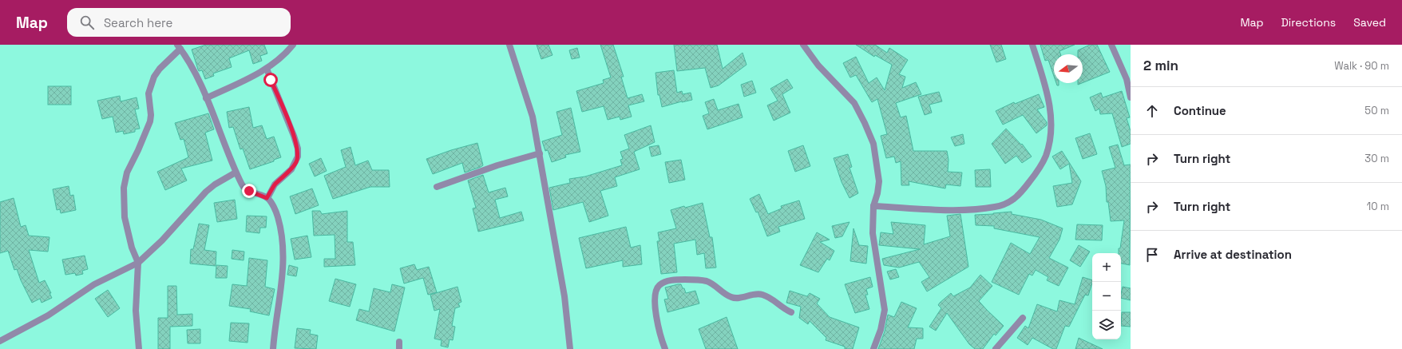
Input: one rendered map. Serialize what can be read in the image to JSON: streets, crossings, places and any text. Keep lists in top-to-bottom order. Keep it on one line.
{"north":"left","page":{"header":"Map","search":"Search here","nav":["Map","Directions","Saved"],"heading":["2 min","Walk · 90 m"],"list":[["Continue","50 m"],["Turn right","30 m"],["Turn right","10 m"],"Arrive at destination"],"map_buttons":["+","−"]}}
